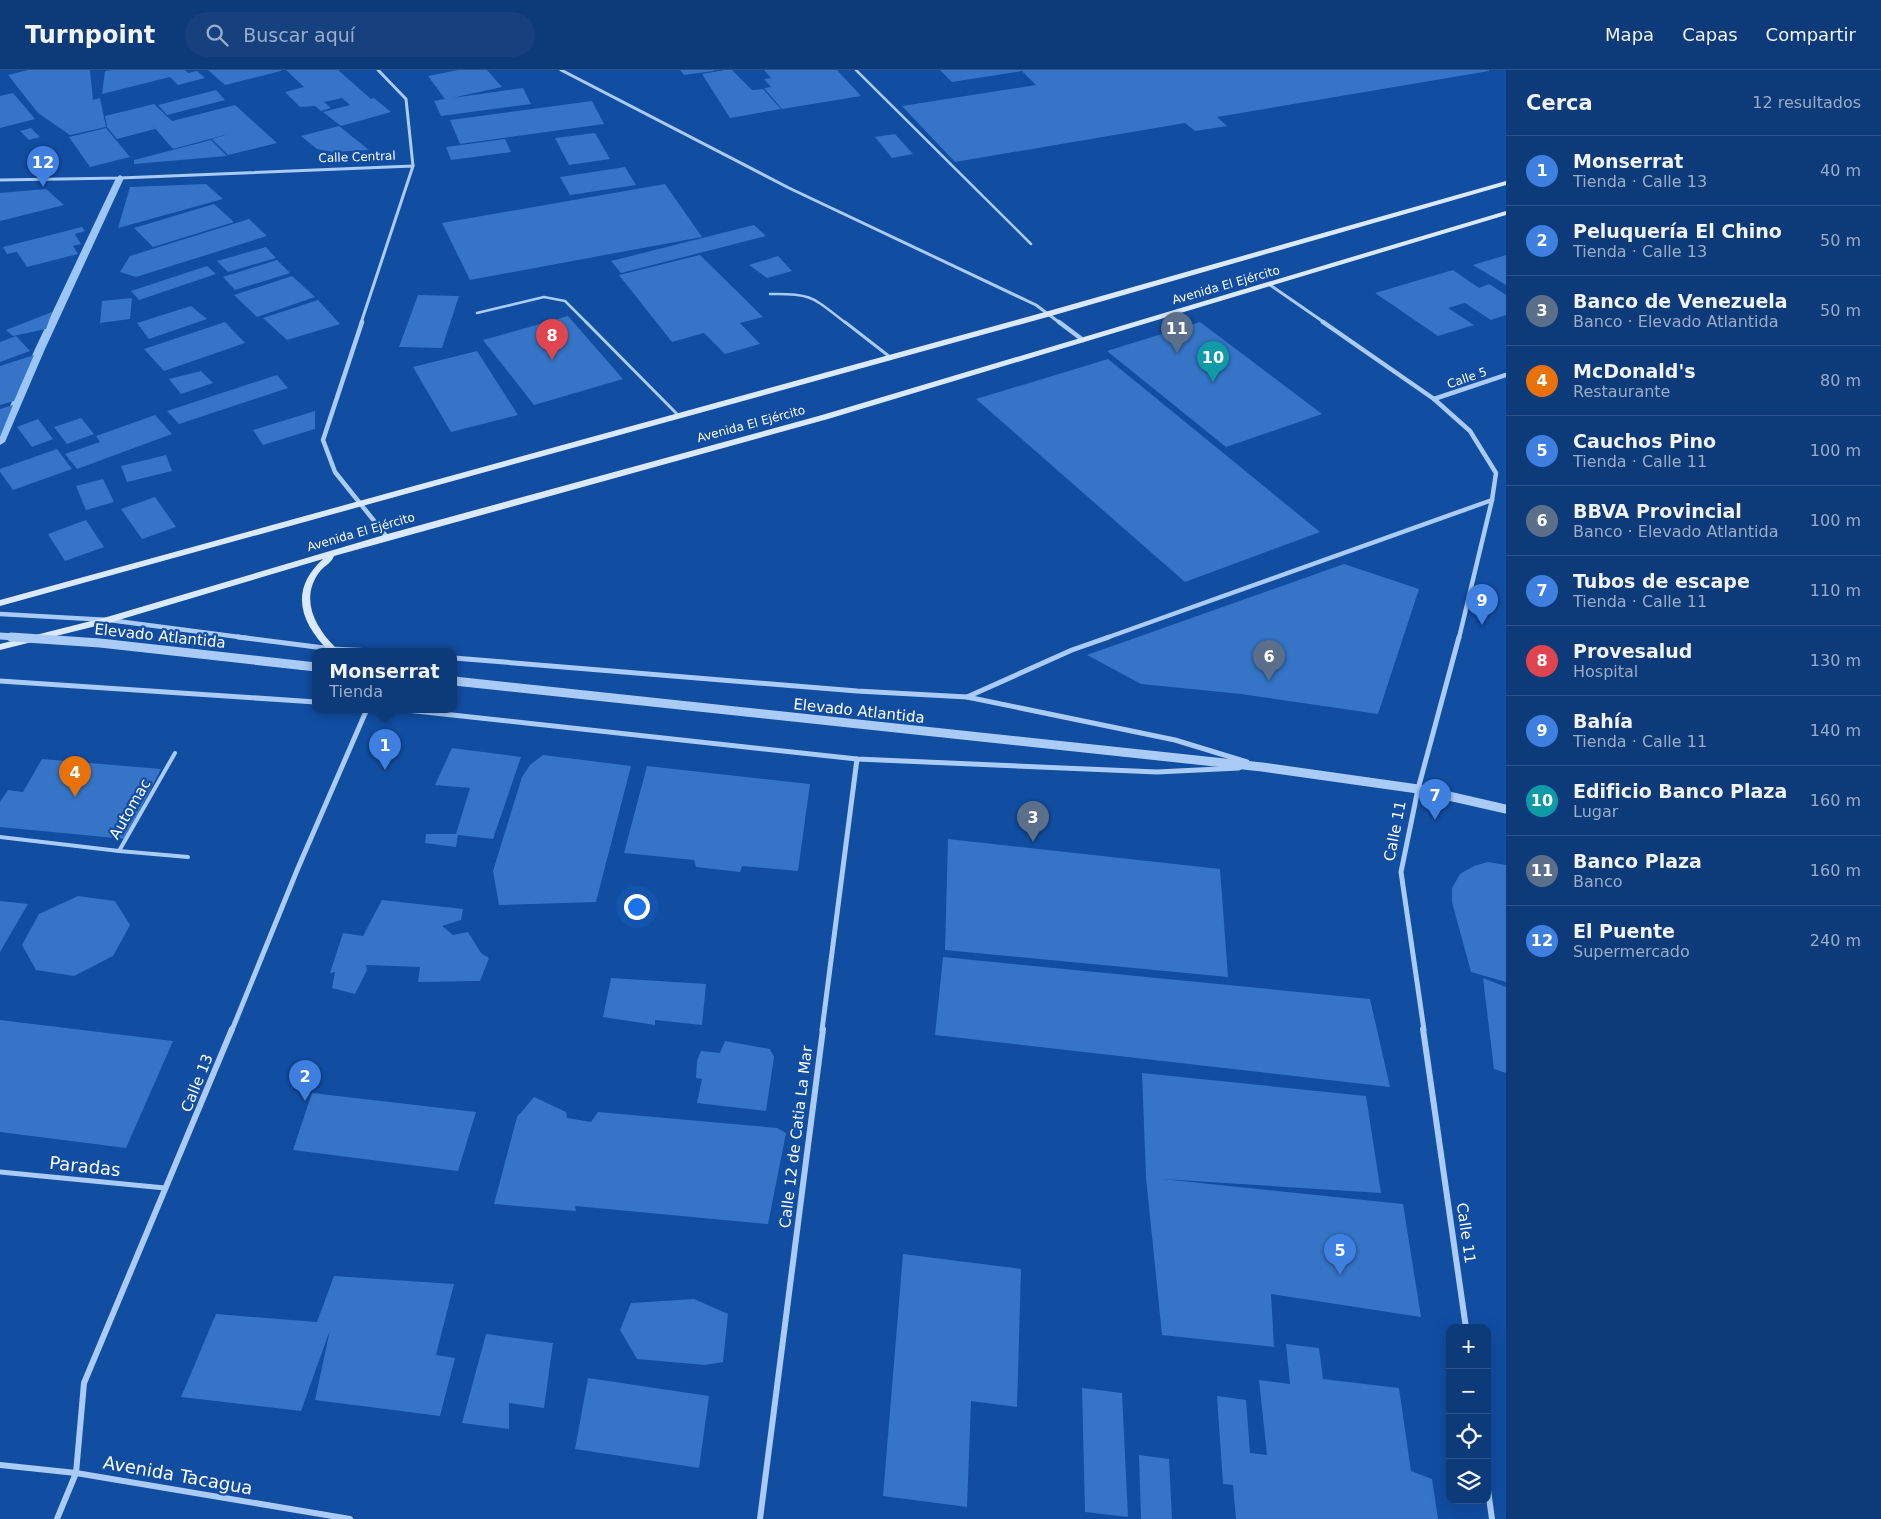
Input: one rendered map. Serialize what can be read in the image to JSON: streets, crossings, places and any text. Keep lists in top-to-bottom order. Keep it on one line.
{"streets":{"main road":["Avenida El Ejército"],"street":["Calle Central","Calle 5","Elevado Atlantida","Calle 11","Calle 13","Calle 12 de Catia La Mar","Avenida Tacagua"],"lane":["Automac","Paradas"]},"crossings":[["Calle Central","Avenida El Ejército"],["Avenida El Ejército","Calle 11"],["Calle 5","Calle 11"],["Elevado Atlantida","Calle 11"],["Calle 13","Paradas"],["Calle 13","Avenida Tacagua"]],"page":{"header":"Turnpoint","search":"Buscar aquí","nav":["Mapa","Capas","Compartir"],"heading":["Cerca","12 resultados"],"list":[{"mark":"1","name":"Monserrat","note":"Tienda · Calle 13","value":"40 m"},{"mark":"2","name":"Peluquería El Chino","note":"Tienda · Calle 13","value":"50 m"},{"mark":"3","name":"Banco de Venezuela","note":"Banco · Elevado Atlantida","value":"50 m"},{"mark":"4","name":"McDonald's","note":"Restaurante","value":"80 m"},{"mark":"5","name":"Cauchos Pino","note":"Tienda · Calle 11","value":"100 m"},{"mark":"6","name":"BBVA Provincial","note":"Banco · Elevado Atlantida","value":"100 m"},{"mark":"7","name":"Tubos de escape","note":"Tienda · Calle 11","value":"110 m"},{"mark":"8","name":"Provesalud","note":"Hospital","value":"130 m"},{"mark":"9","name":"Bahía","note":"Tienda · Calle 11","value":"140 m"},{"mark":"10","name":"Edificio Banco Plaza","note":"Lugar","value":"160 m"},{"mark":"11","name":"Banco Plaza","note":"Banco","value":"160 m"},{"mark":"12","name":"El Puente","note":"Supermercado","value":"240 m"}],"pins":["12","11","8","10","9","6","1","4","7","3","2","5"],"popup":["Monserrat","Tienda"],"map_buttons":["+","−"]}}
